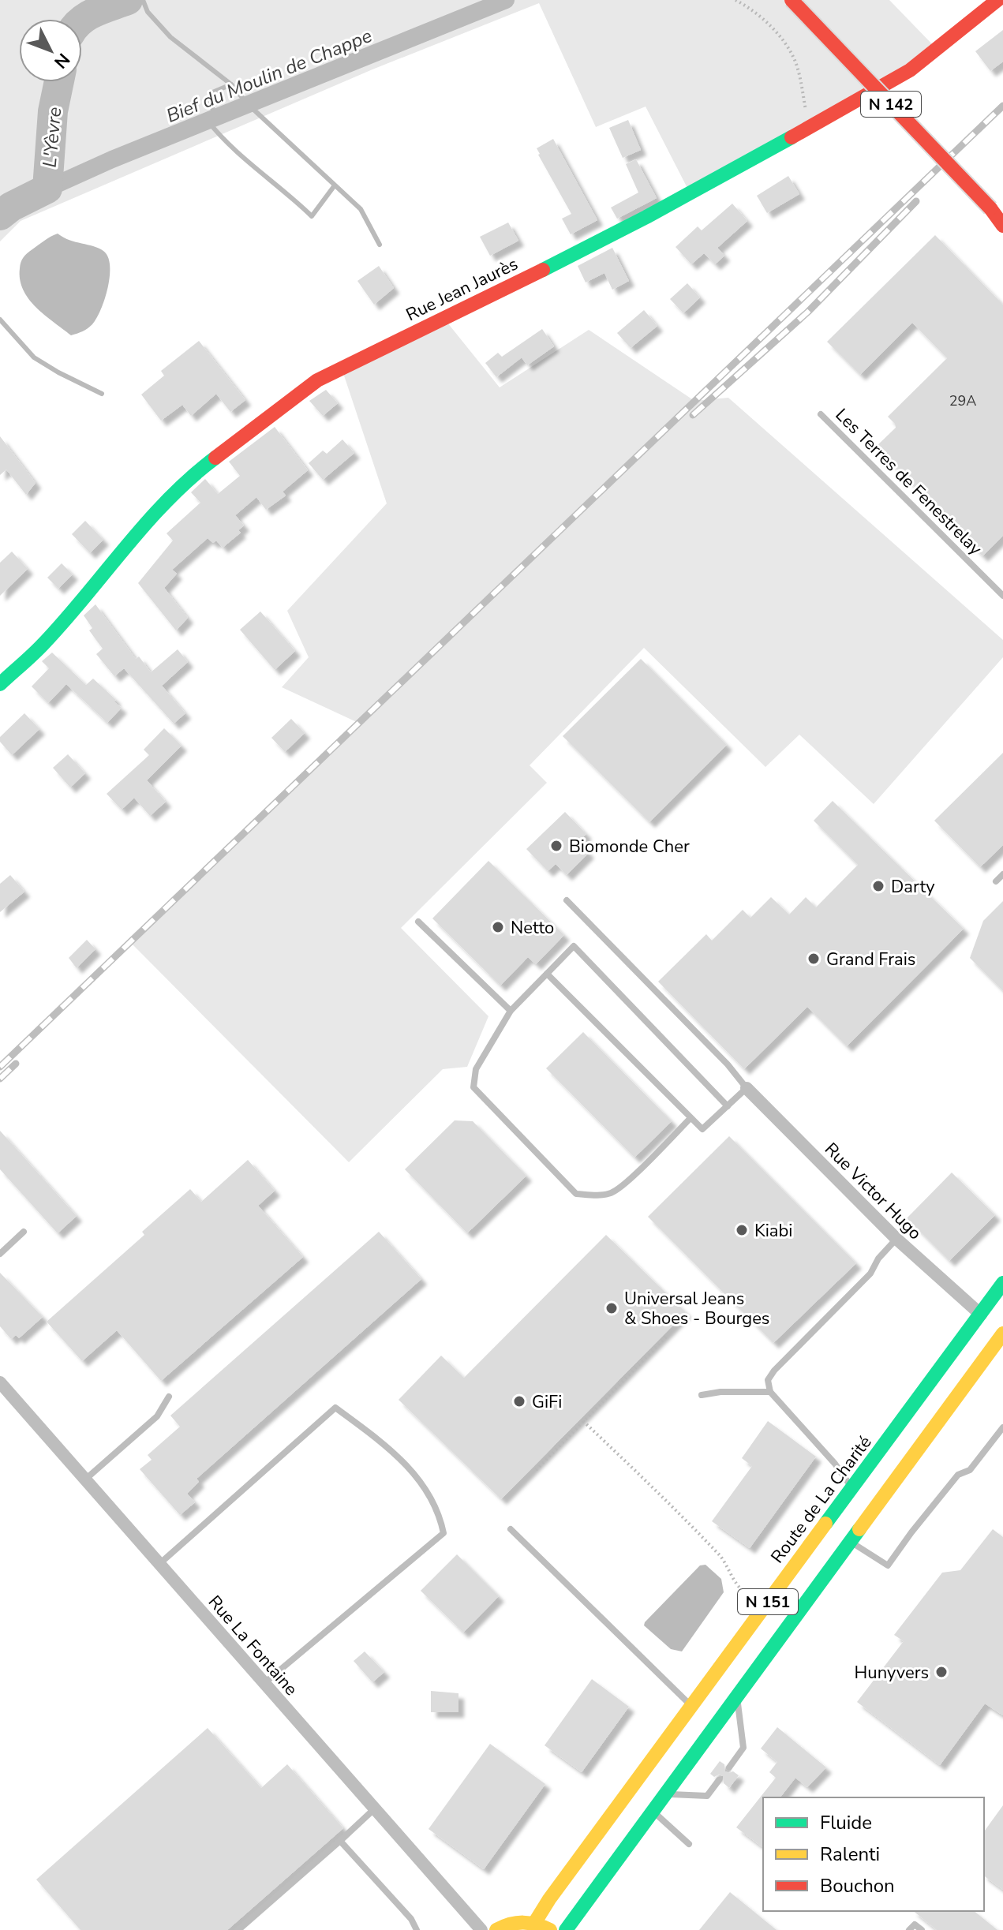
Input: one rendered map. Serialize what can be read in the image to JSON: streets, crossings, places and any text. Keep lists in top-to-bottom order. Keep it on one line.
{"streets":{"main road":["N 142","Rue Jean Jaurès","Route de La Charité","N 151"],"street":["Rue Victor Hugo","Rue La Fontaine"],"lane":["Les Terres de Fenestrelay"]},"crossings":[["Rue Victor Hugo","Route de La Charité"]],"water":["Bief du Moulin de Chappe","L'Yèvre"],"places":["Biomonde Cher","Darty","Netto","Grand Frais","Kiabi","Universal Jeans & Shoes - Bourges","GiFi","Hunyvers"],"house_numbers":["29A"],"legend":["Fluide","Ralenti","Bouchon"],"north":"bottom right"}
